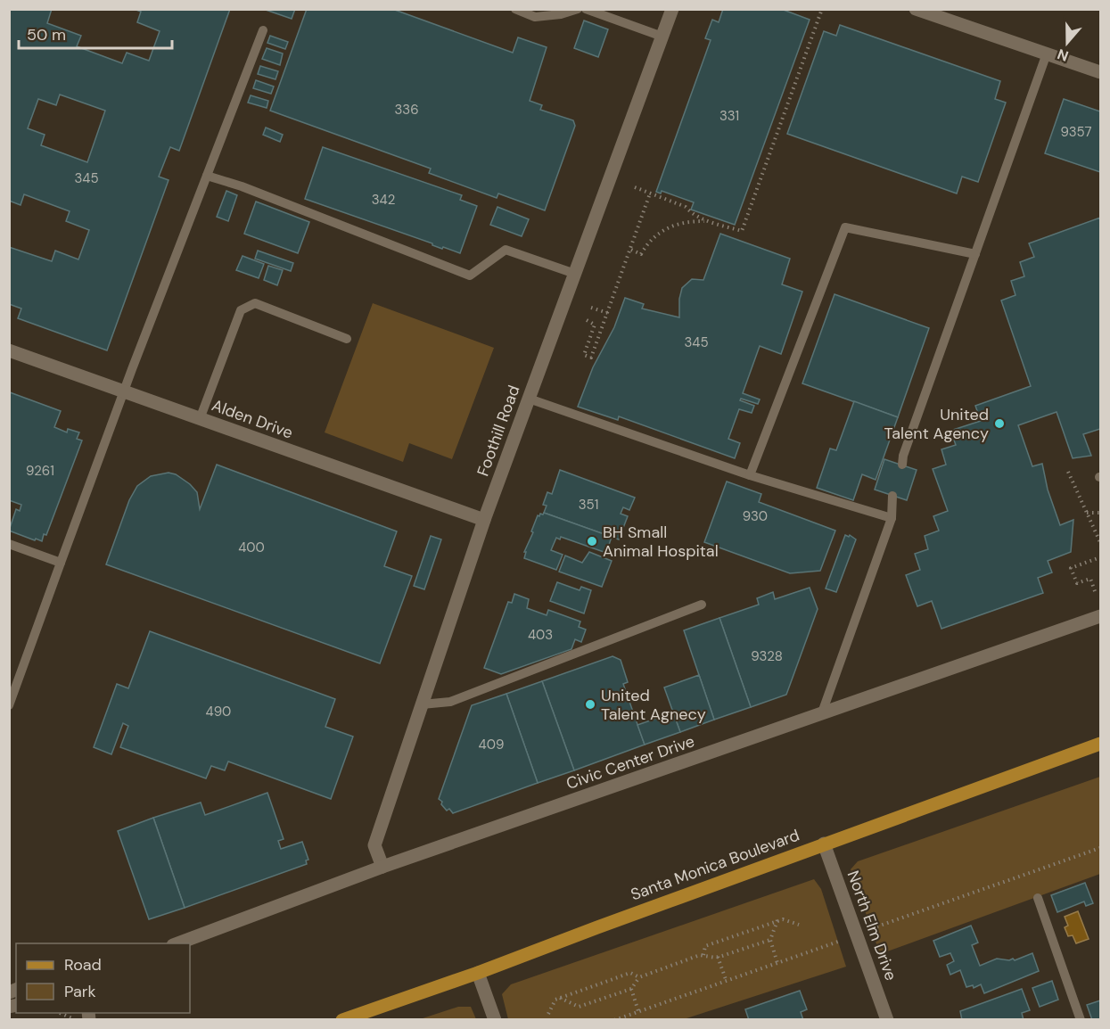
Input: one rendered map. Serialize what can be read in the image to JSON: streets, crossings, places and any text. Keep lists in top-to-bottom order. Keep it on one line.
{"streets":{"main road":["Santa Monica Boulevard"],"street":["Alden Drive","Foothill Road","Civic Center Drive","North Elm Drive"]},"crossings":[["Alden Drive","Foothill Road"],["Foothill Road","Civic Center Drive"],["Santa Monica Boulevard","North Elm Drive"]],"places":["United Talent Agency","BH Small Animal Hospital","United Talent Agnecy"],"house_numbers":["336","331","9357","345","342","345","9261","351","930","400","403","9328","490","409"],"legend":["Road","Park"],"scale_bar":"50 m","north":"bottom"}
